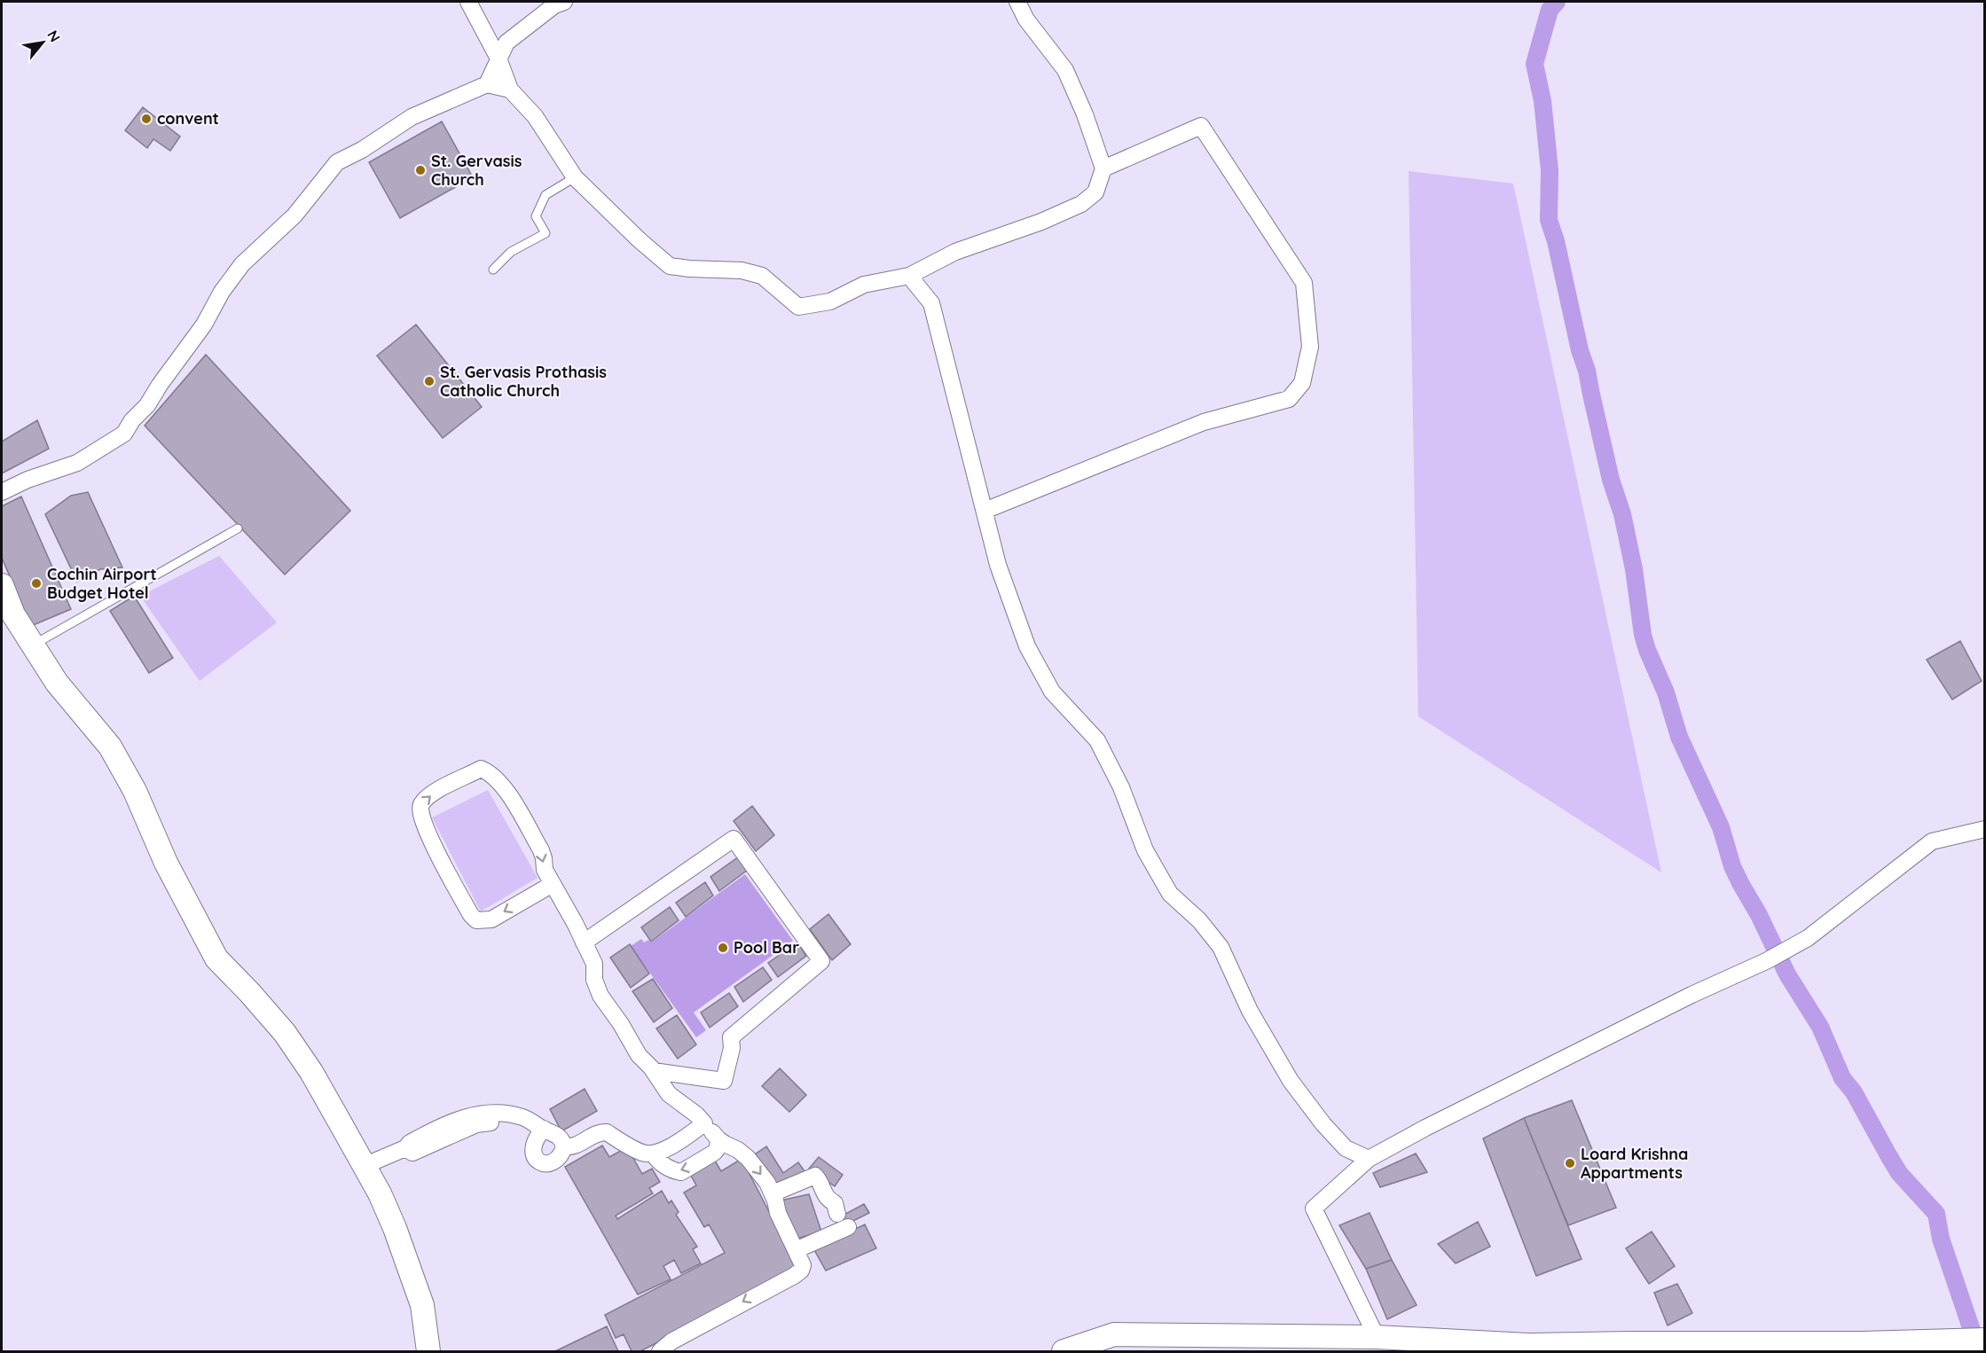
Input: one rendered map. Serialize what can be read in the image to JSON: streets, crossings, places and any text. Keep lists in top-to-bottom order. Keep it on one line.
{"places":["convent","St. Gervasis Church","St. Gervasis Prothasis Catholic Church","Cochin Airport Budget Hotel","Pool Bar","Loard Krishna Appartments"],"north":"top right"}
